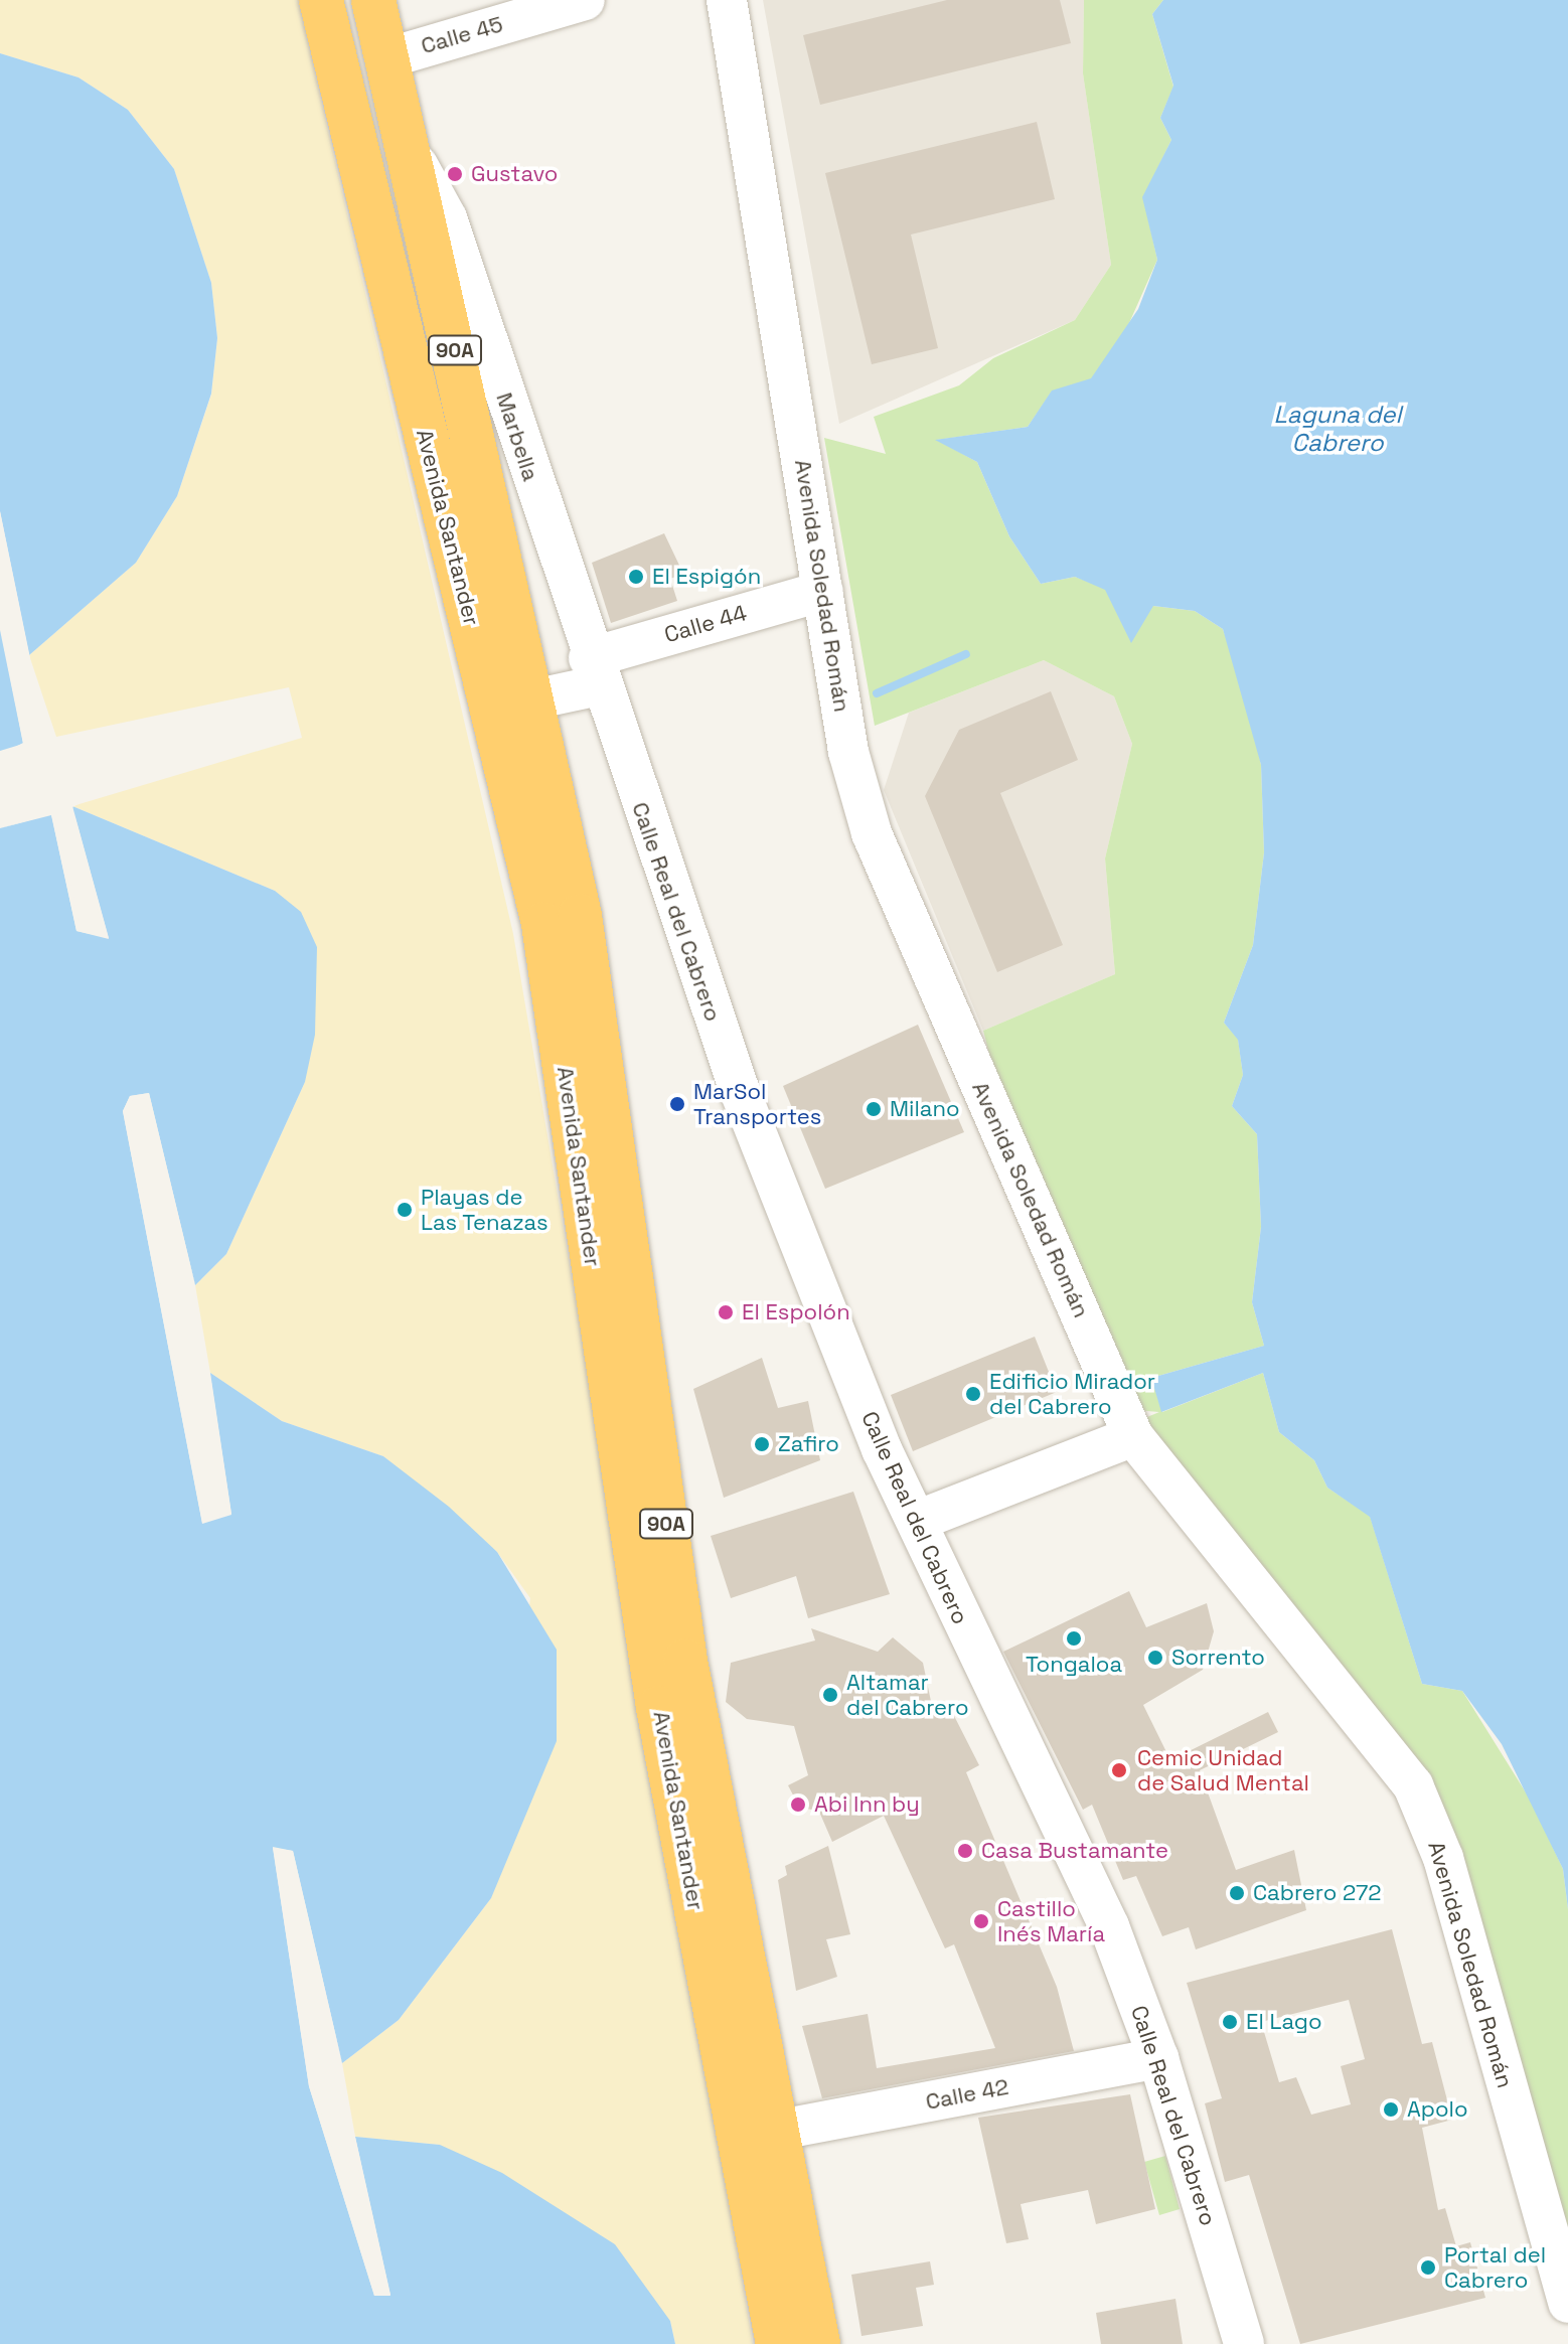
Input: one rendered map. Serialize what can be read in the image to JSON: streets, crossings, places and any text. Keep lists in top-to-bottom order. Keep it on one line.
{"streets":{"highway":["90A","Avenida Santander"],"street":["Calle 45","Marbella","Avenida Soledad Román","Calle 44","Calle Real del Cabrero","Calle 42"]},"crossings":[["Calle 45","Avenida Santander"],["Marbella","Avenida Santander"],["Marbella","Calle 44"],["Marbella","Calle Real del Cabrero"],["Avenida Santander","Calle 44"],["Avenida Santander","Calle 42"],["Avenida Soledad Román","Calle 44"],["Calle 44","Calle Real del Cabrero"],["Calle Real del Cabrero","Calle 42"]],"water":["Laguna del Cabrero"],"places":["Gustavo","El Espigón","MarSol Transportes","Milano","Playas de Las Tenazas","El Espolón","Edificio Mirador del Cabrero","Zafiro","Tongaloa","Sorrento","Altamar del Cabrero","Cemic Unidad de Salud Mental","Abi Inn by","Casa Bustamante","Cabrero 272","Castillo Inés María","El Lago","Apolo","Portal del Cabrero"]}
